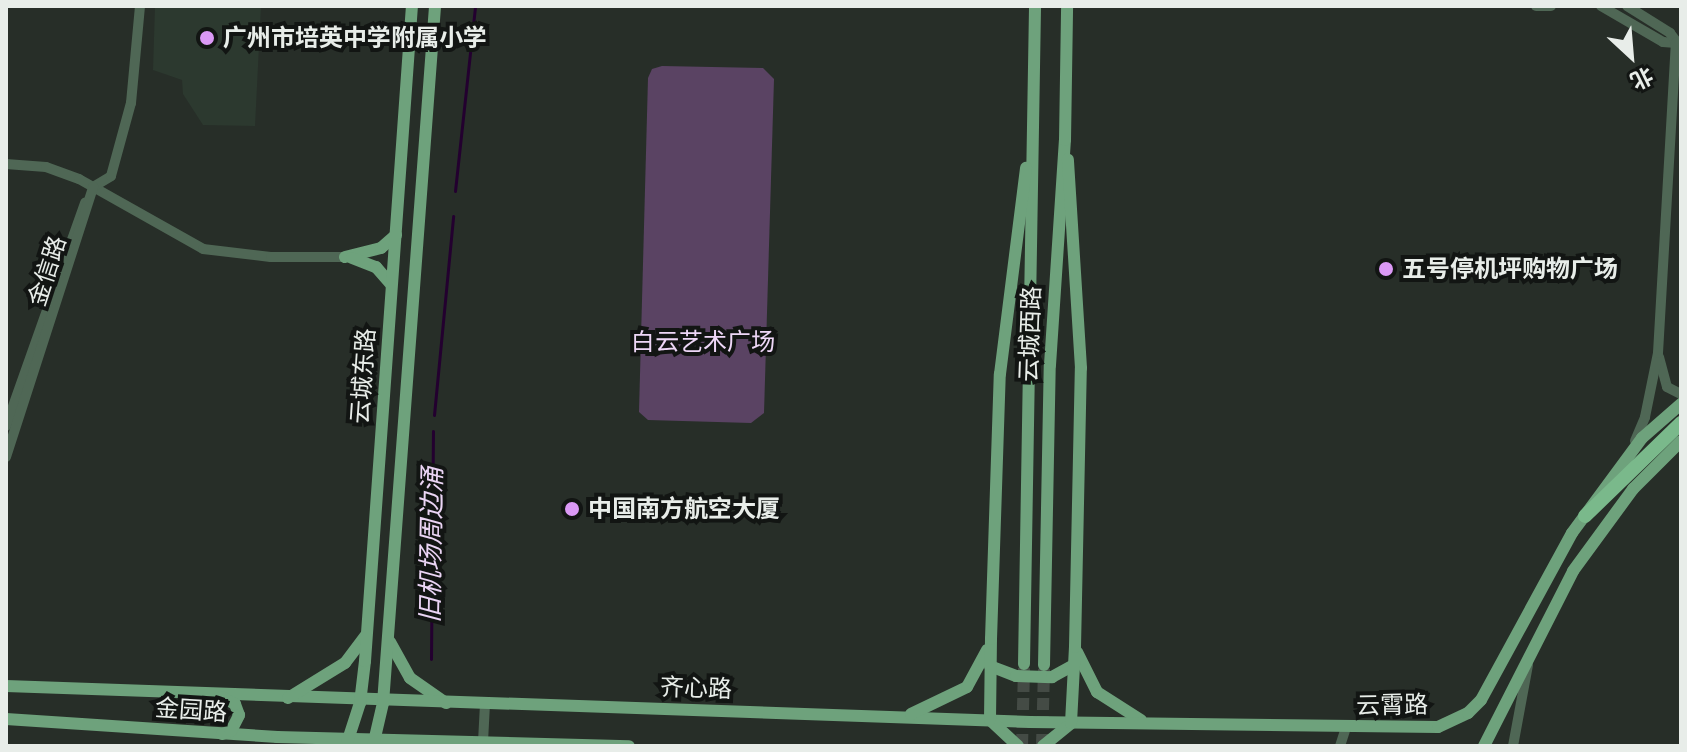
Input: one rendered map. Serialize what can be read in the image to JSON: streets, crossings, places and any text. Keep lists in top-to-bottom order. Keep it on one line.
{"streets":{"main road":["云城西路","云城东路","齐心路","云霄路","金园路"],"street":["金信路"]},"crossings":[["云城东路","齐心路"],["云城东路","金园路"],["齐心路","云霄路"],["齐心路","金园路"]],"water":["旧机场周边涌"],"parks":["白云艺术广场"],"places":["广州市培英中学附属小学","五号停机坪购物广场","中国南方航空大厦"],"north":"bottom right"}
